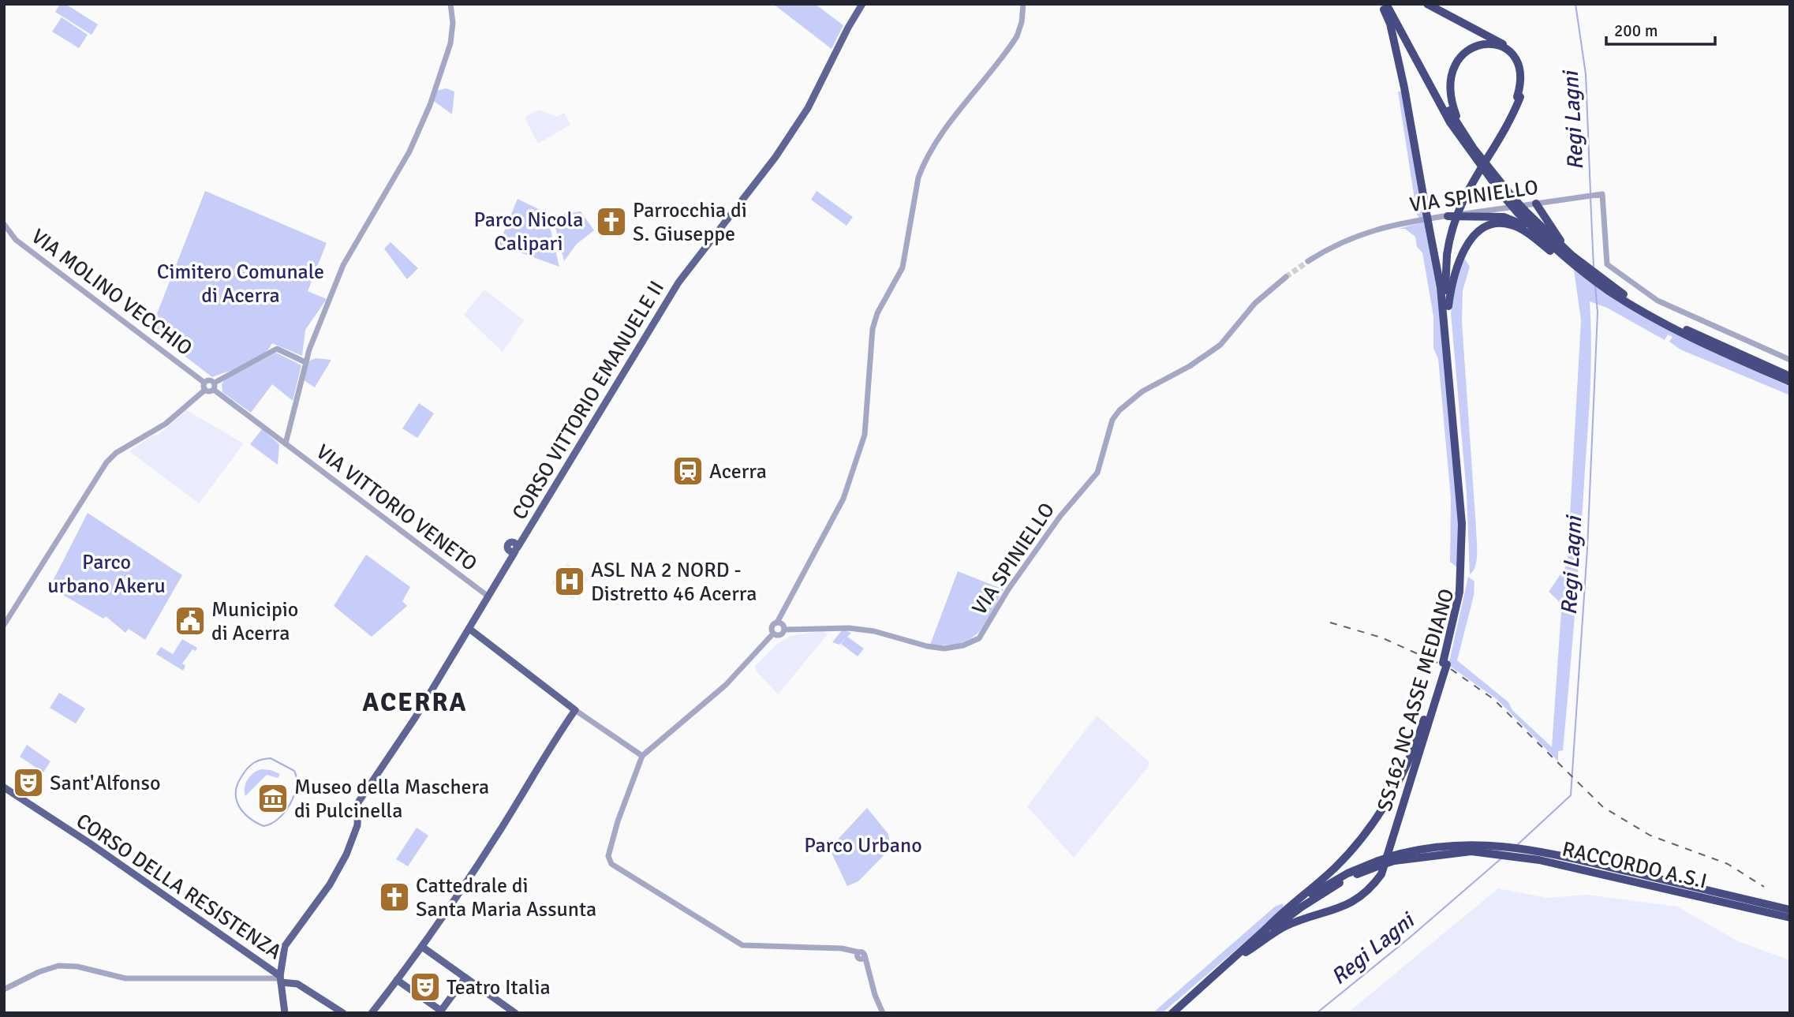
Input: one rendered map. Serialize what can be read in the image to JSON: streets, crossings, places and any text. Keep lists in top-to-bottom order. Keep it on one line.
{"streets":{"highway":["SS162 NC ASSE MEDIANO","RACCORDO A.S.I"],"main road":["CORSO VITTORIO EMANUELE II","CORSO DELLA RESISTENZA"],"street":["VIA SPINIELLO","VIA MOLINO VECCHIO","VIA VITTORIO VENETO"]},"crossings":[["CORSO VITTORIO EMANUELE II","VIA VITTORIO VENETO"],["SS162 NC ASSE MEDIANO","RACCORDO A.S.I"]],"districts":["ACERRA"],"water":["Regi Lagni"],"parks":["Parco Nicola Calipari","Cimitero Comunale di Acerra","Parco urbano Akeru","Parco Urbano"],"places":{"church":["Parrocchia di S. Giuseppe","Cattedrale di Santa Maria Assunta"],"station":["Acerra"],"hospital":["ASL NA 2 NORD - Distretto 46 Acerra"],"public building":["Municipio di Acerra"],"theatre":["Sant'Alfonso","Teatro Italia"],"museum":["Museo della Maschera di Pulcinella"]},"scale_bar":"200 m"}
